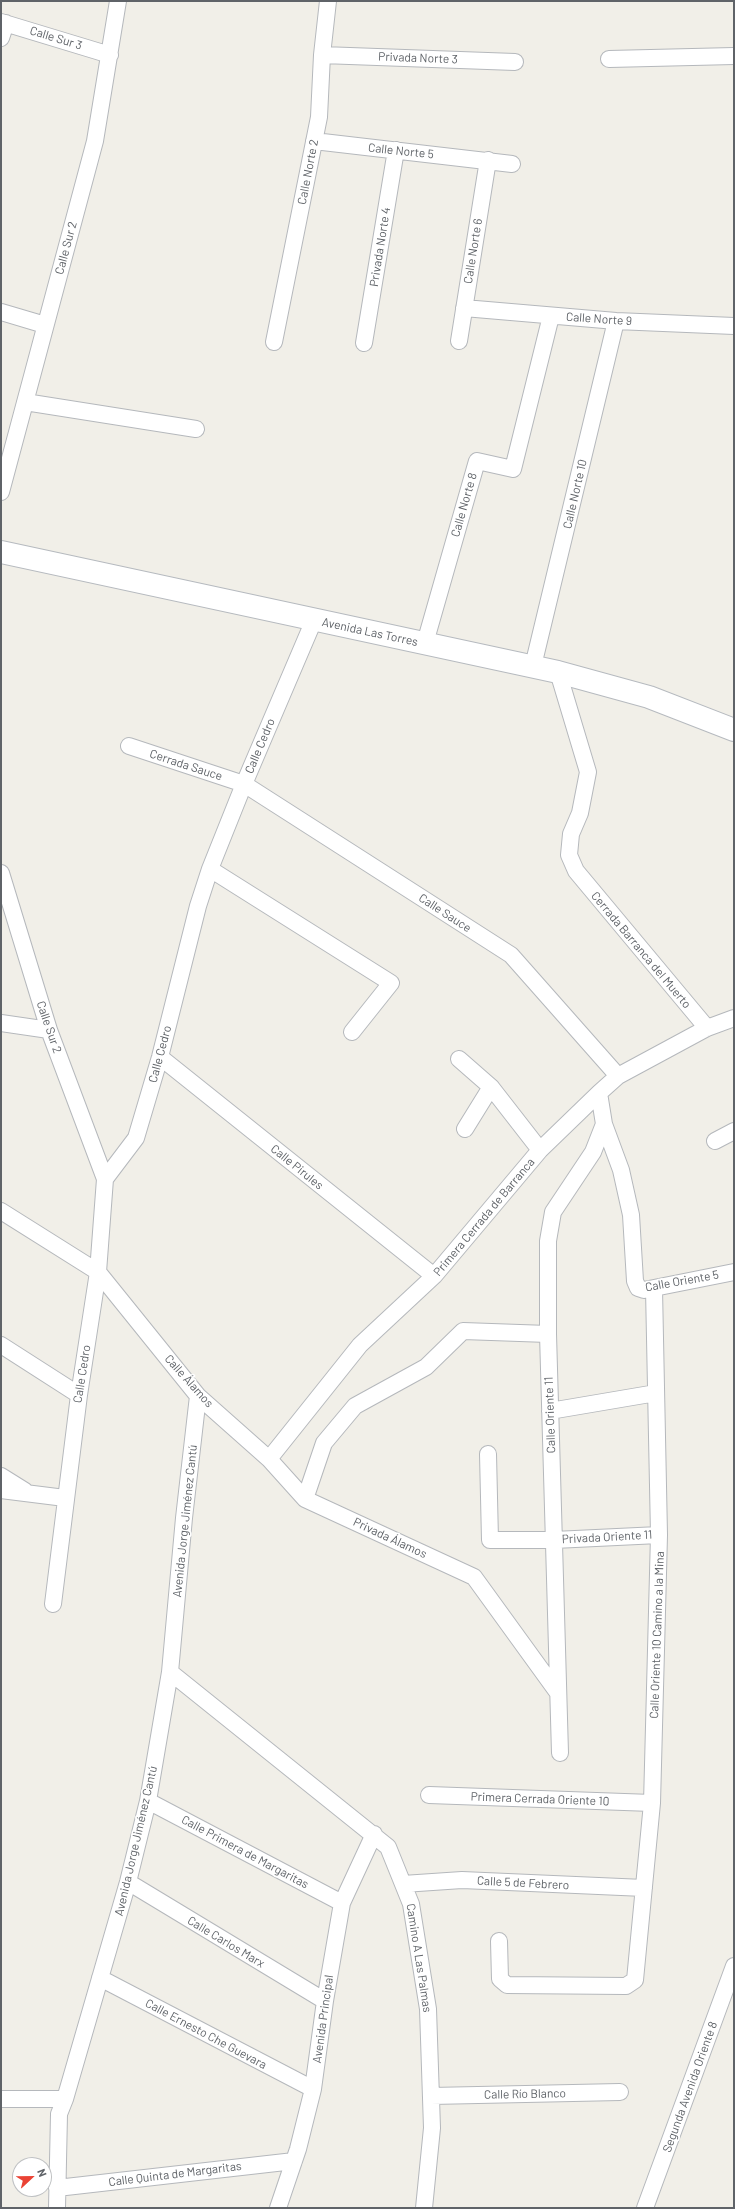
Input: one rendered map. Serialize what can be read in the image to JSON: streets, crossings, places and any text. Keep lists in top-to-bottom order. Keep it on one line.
{"streets":{"main road":["Avenida Las Torres"],"street":["Calle Sur 3","Privada Norte 3","Calle Norte 5","Calle Norte 2","Privada Norte 4","Calle Sur 2","Calle Norte 6","Calle Norte 9","Calle Norte 10","Calle Norte 8","Calle Cedro","Cerrada Sauce","Calle Sauce","Cerrada Barranca del Muerto","Calle Pirules","Primera Cerrada de Barranca","Calle Oriente 5","Calle Álamos","Calle Oriente 11","Avenida Jorge Jiménez Cantú","Privada Oriente 11","Privada Álamos","Calle Oriente 10 Camino a la Mina","Primera Cerrada Oriente 10","Calle Primera de Margaritas","Calle 5 de Febrero","Calle Carlos Marx","Camino A Las Palmas","Avenida Principal","Calle Ernesto Che Guevara","Segunda Avenida Oriente 8","Calle Río Blanco","Calle Quinta de Margaritas"]},"crossings":[["Calle Sur 3","Calle Sur 2"],["Privada Norte 3","Calle Norte 2"],["Calle Norte 5","Calle Norte 2"],["Calle Norte 5","Privada Norte 4"],["Calle Norte 5","Calle Norte 6"],["Calle Sur 2","Calle Cedro"],["Calle Norte 6","Calle Norte 9"],["Calle Norte 9","Calle Norte 10"],["Calle Norte 9","Calle Norte 8"],["Calle Norte 10","Avenida Las Torres"],["Calle Norte 8","Avenida Las Torres"],["Avenida Las Torres","Calle Cedro"],["Avenida Las Torres","Cerrada Barranca del Muerto"],["Calle Cedro","Cerrada Sauce"],["Calle Cedro","Calle Sauce"],["Calle Cedro","Calle Pirules"],["Calle Cedro","Calle Álamos"],["Cerrada Sauce","Calle Sauce"],["Calle Sauce","Primera Cerrada de Barranca"],["Cerrada Barranca del Muerto","Primera Cerrada de Barranca"],["Calle Pirules","Primera Cerrada de Barranca"],["Primera Cerrada de Barranca","Calle Álamos"],["Calle Oriente 5","Calle Oriente 11"],["Calle Oriente 5","Calle Oriente 10 Camino a la Mina"],["Calle Álamos","Avenida Jorge Jiménez Cantú"],["Calle Álamos","Privada Álamos"],["Calle Oriente 11","Privada Oriente 11"],["Calle Oriente 11","Privada Álamos"],["Avenida Jorge Jiménez Cantú","Calle Primera de Margaritas"],["Avenida Jorge Jiménez Cantú","Calle Carlos Marx"],["Avenida Jorge Jiménez Cantú","Camino A Las Palmas"],["Avenida Jorge Jiménez Cantú","Calle Ernesto Che Guevara"],["Avenida Jorge Jiménez Cantú","Calle Quinta de Margaritas"],["Privada Oriente 11","Calle Oriente 10 Camino a la Mina"],["Calle Oriente 10 Camino a la Mina","Primera Cerrada Oriente 10"],["Calle Oriente 10 Camino a la Mina","Calle 5 de Febrero"],["Calle Primera de Margaritas","Avenida Principal"],["Calle 5 de Febrero","Camino A Las Palmas"],["Calle Carlos Marx","Avenida Principal"],["Camino A Las Palmas","Avenida Principal"],["Camino A Las Palmas","Calle Río Blanco"],["Avenida Principal","Calle Ernesto Che Guevara"],["Avenida Principal","Calle Quinta de Margaritas"]],"north":"right"}
